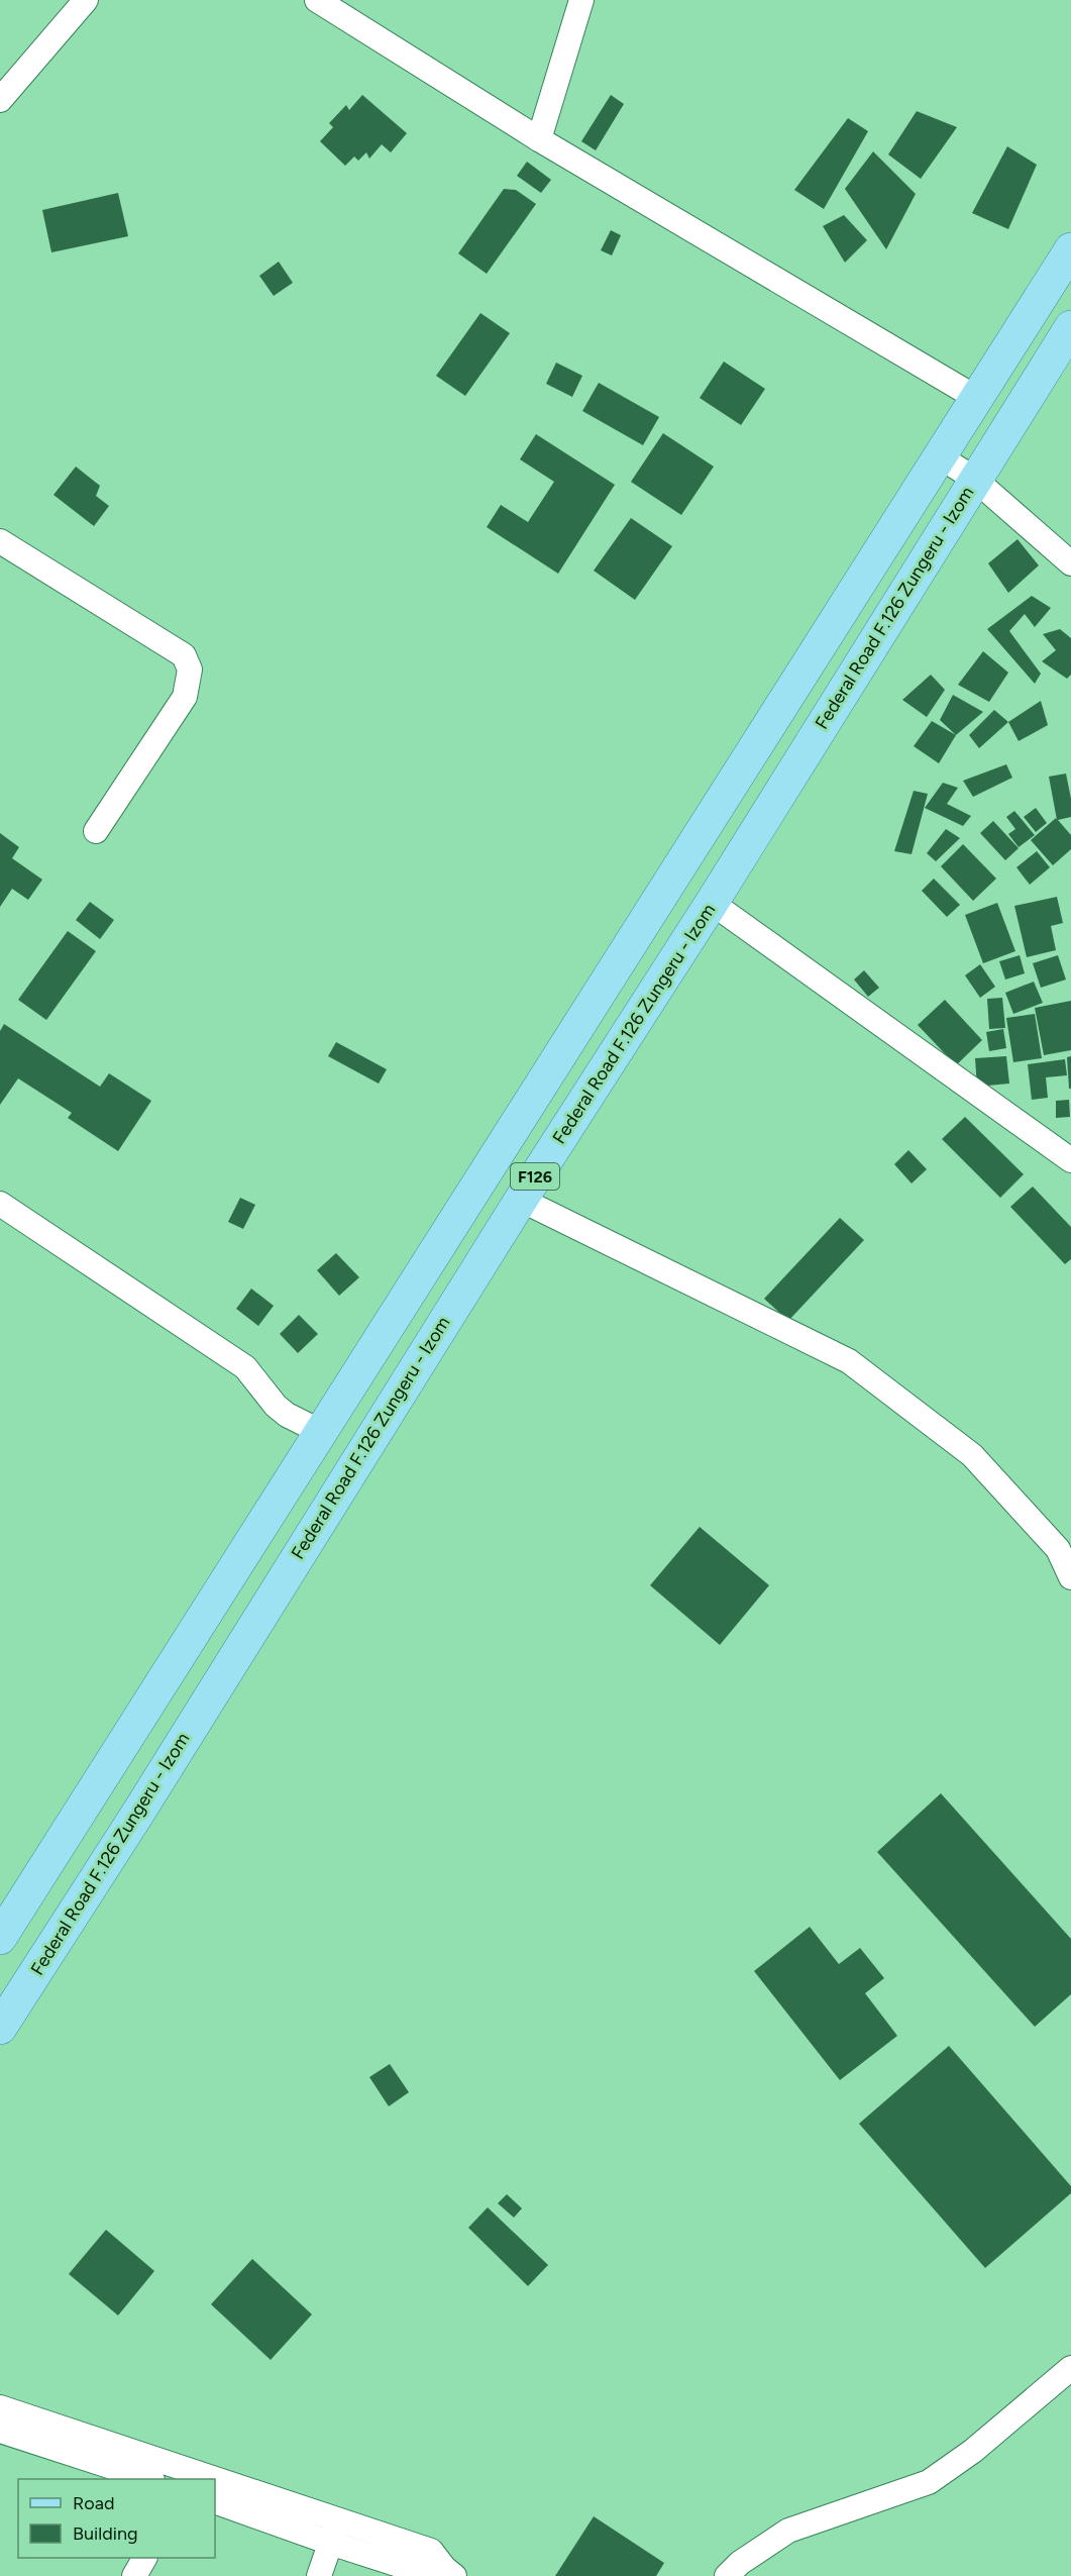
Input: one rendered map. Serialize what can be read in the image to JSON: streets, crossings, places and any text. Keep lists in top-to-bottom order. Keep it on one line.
{"streets":{"main road":["Federal Road F.126 Zungeru - Izom","F126"]},"legend":["Road","Building"]}
